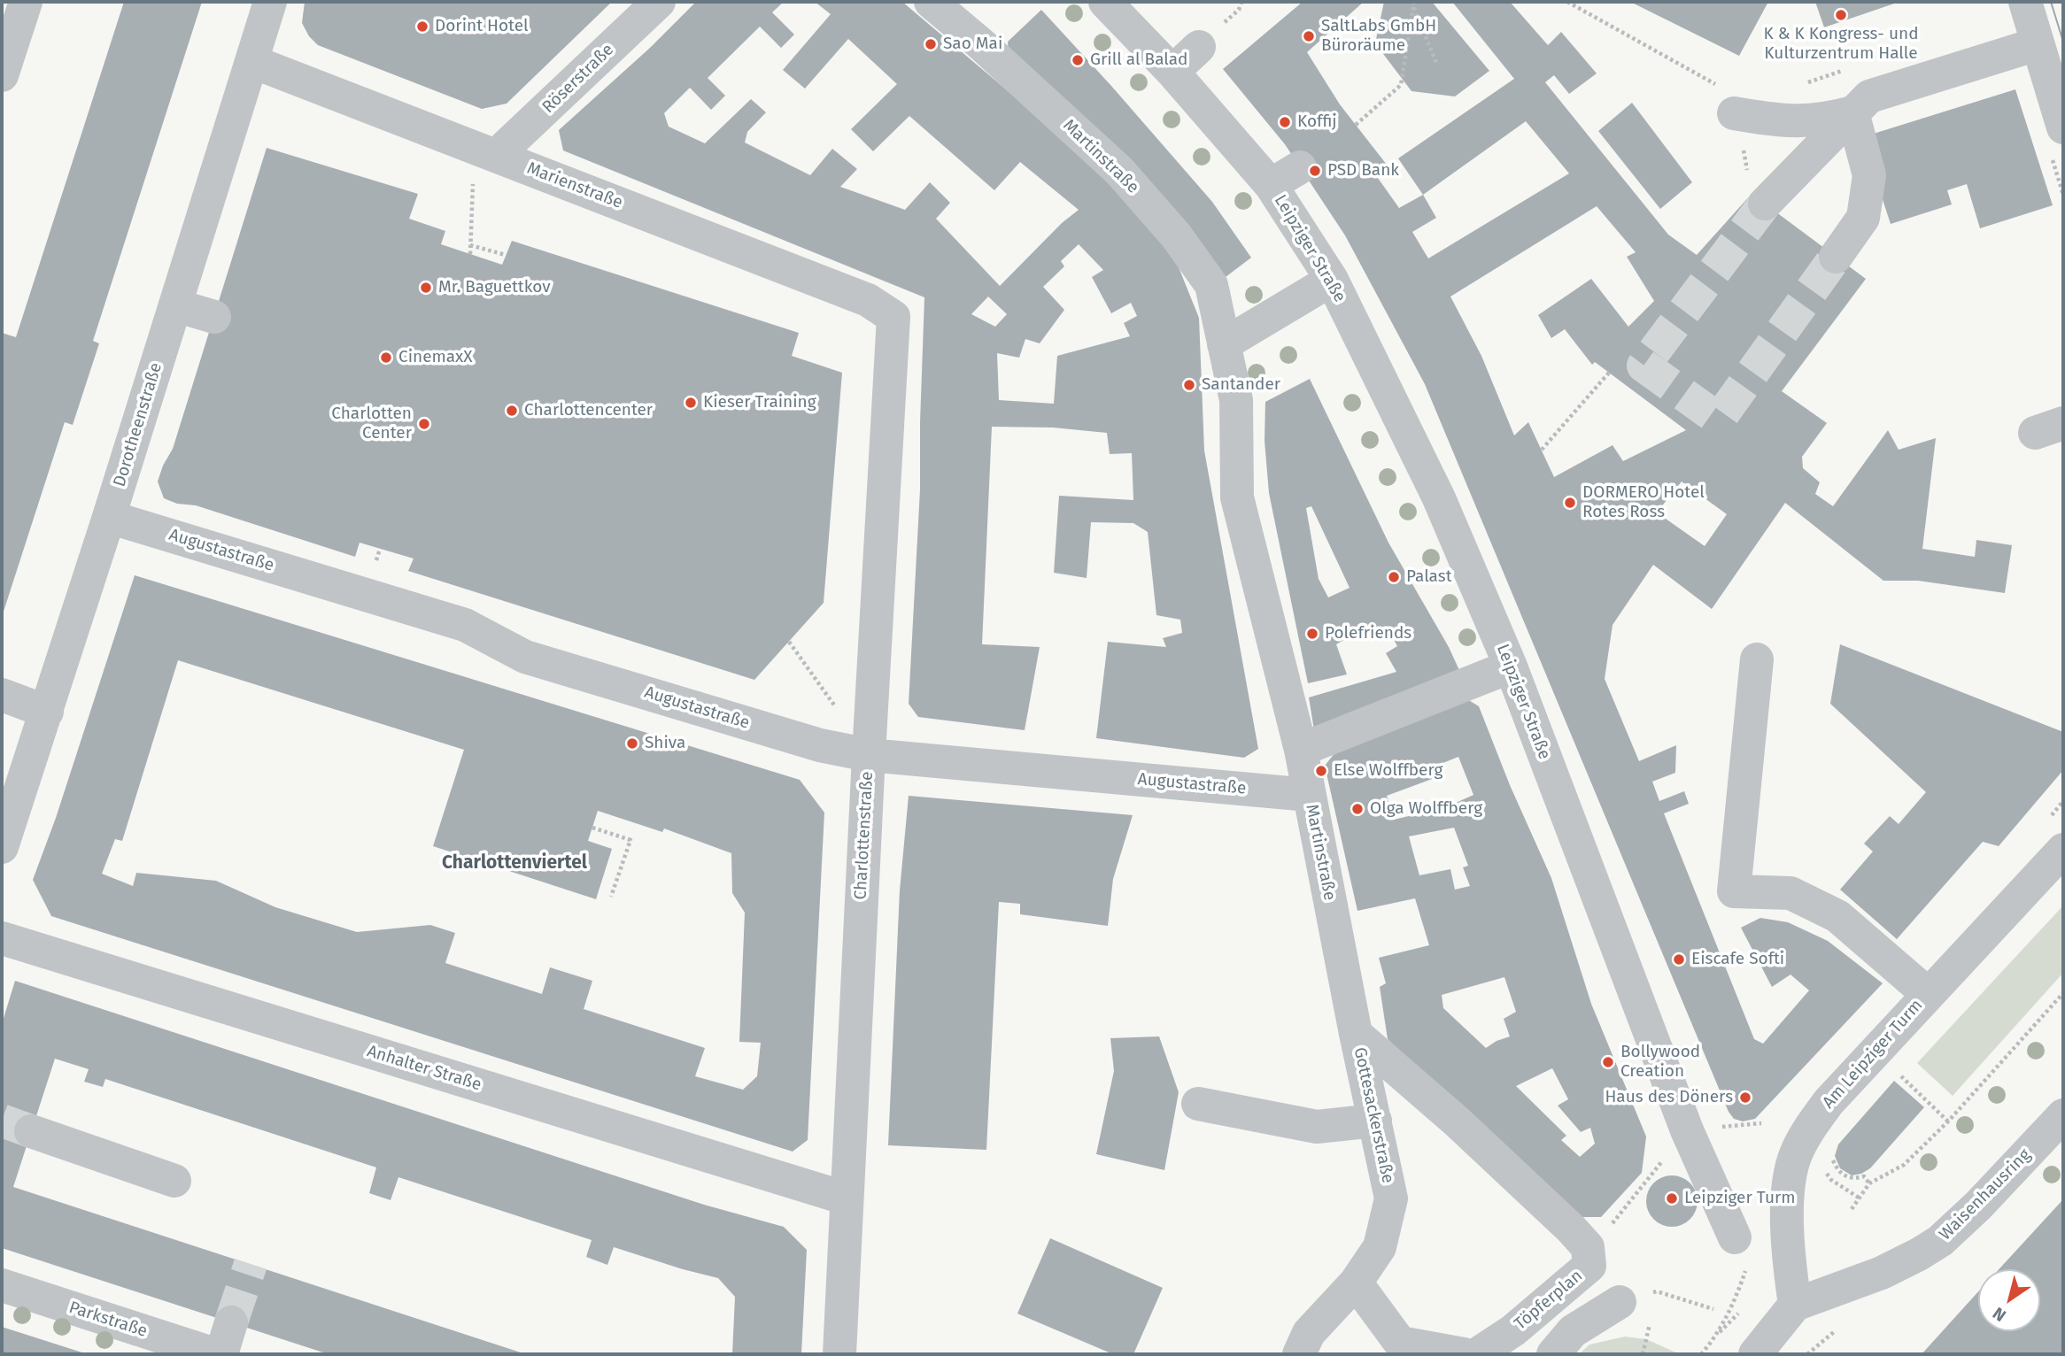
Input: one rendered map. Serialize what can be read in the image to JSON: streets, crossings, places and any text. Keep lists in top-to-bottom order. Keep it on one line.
{"streets":{"street":["Röserstraße","Martinstraße","Marienstraße","Leipziger Straße","Dorotheenstraße","Augustastraße","Charlottenstraße","Am Leipziger Turm","Anhalter Straße","Gottesackerstraße","Waisenhausring","Töpferplan","Parkstraße"]},"crossings":[["Röserstraße","Marienstraße"],["Martinstraße","Augustastraße"],["Martinstraße","Gottesackerstraße"],["Martinstraße","Töpferplan"],["Marienstraße","Dorotheenstraße"],["Marienstraße","Charlottenstraße"],["Dorotheenstraße","Augustastraße"],["Augustastraße","Charlottenstraße"],["Charlottenstraße","Anhalter Straße"],["Am Leipziger Turm","Waisenhausring"],["Gottesackerstraße","Töpferplan"]],"districts":["Charlottenviertel"],"places":["K & K Kongress- und Kulturzentrum Halle","Dorint Hotel","SaltLabs GmbH Büroräume","Sao Mai","Grill al Balad","Koffij","PSD Bank","Mr. Baguettkov","CinemaxX","Santander","Kieser Training","Charlottencenter","Charlotten Center","DORMERO Hotel Rotes Ross","Palast","Polefriends","Shiva","Else Wolffberg","Olga Wolffberg","Eiscafe Softi","Bollywood Creation","Haus des Döners","Leipziger Turm"],"north":"bottom left"}
